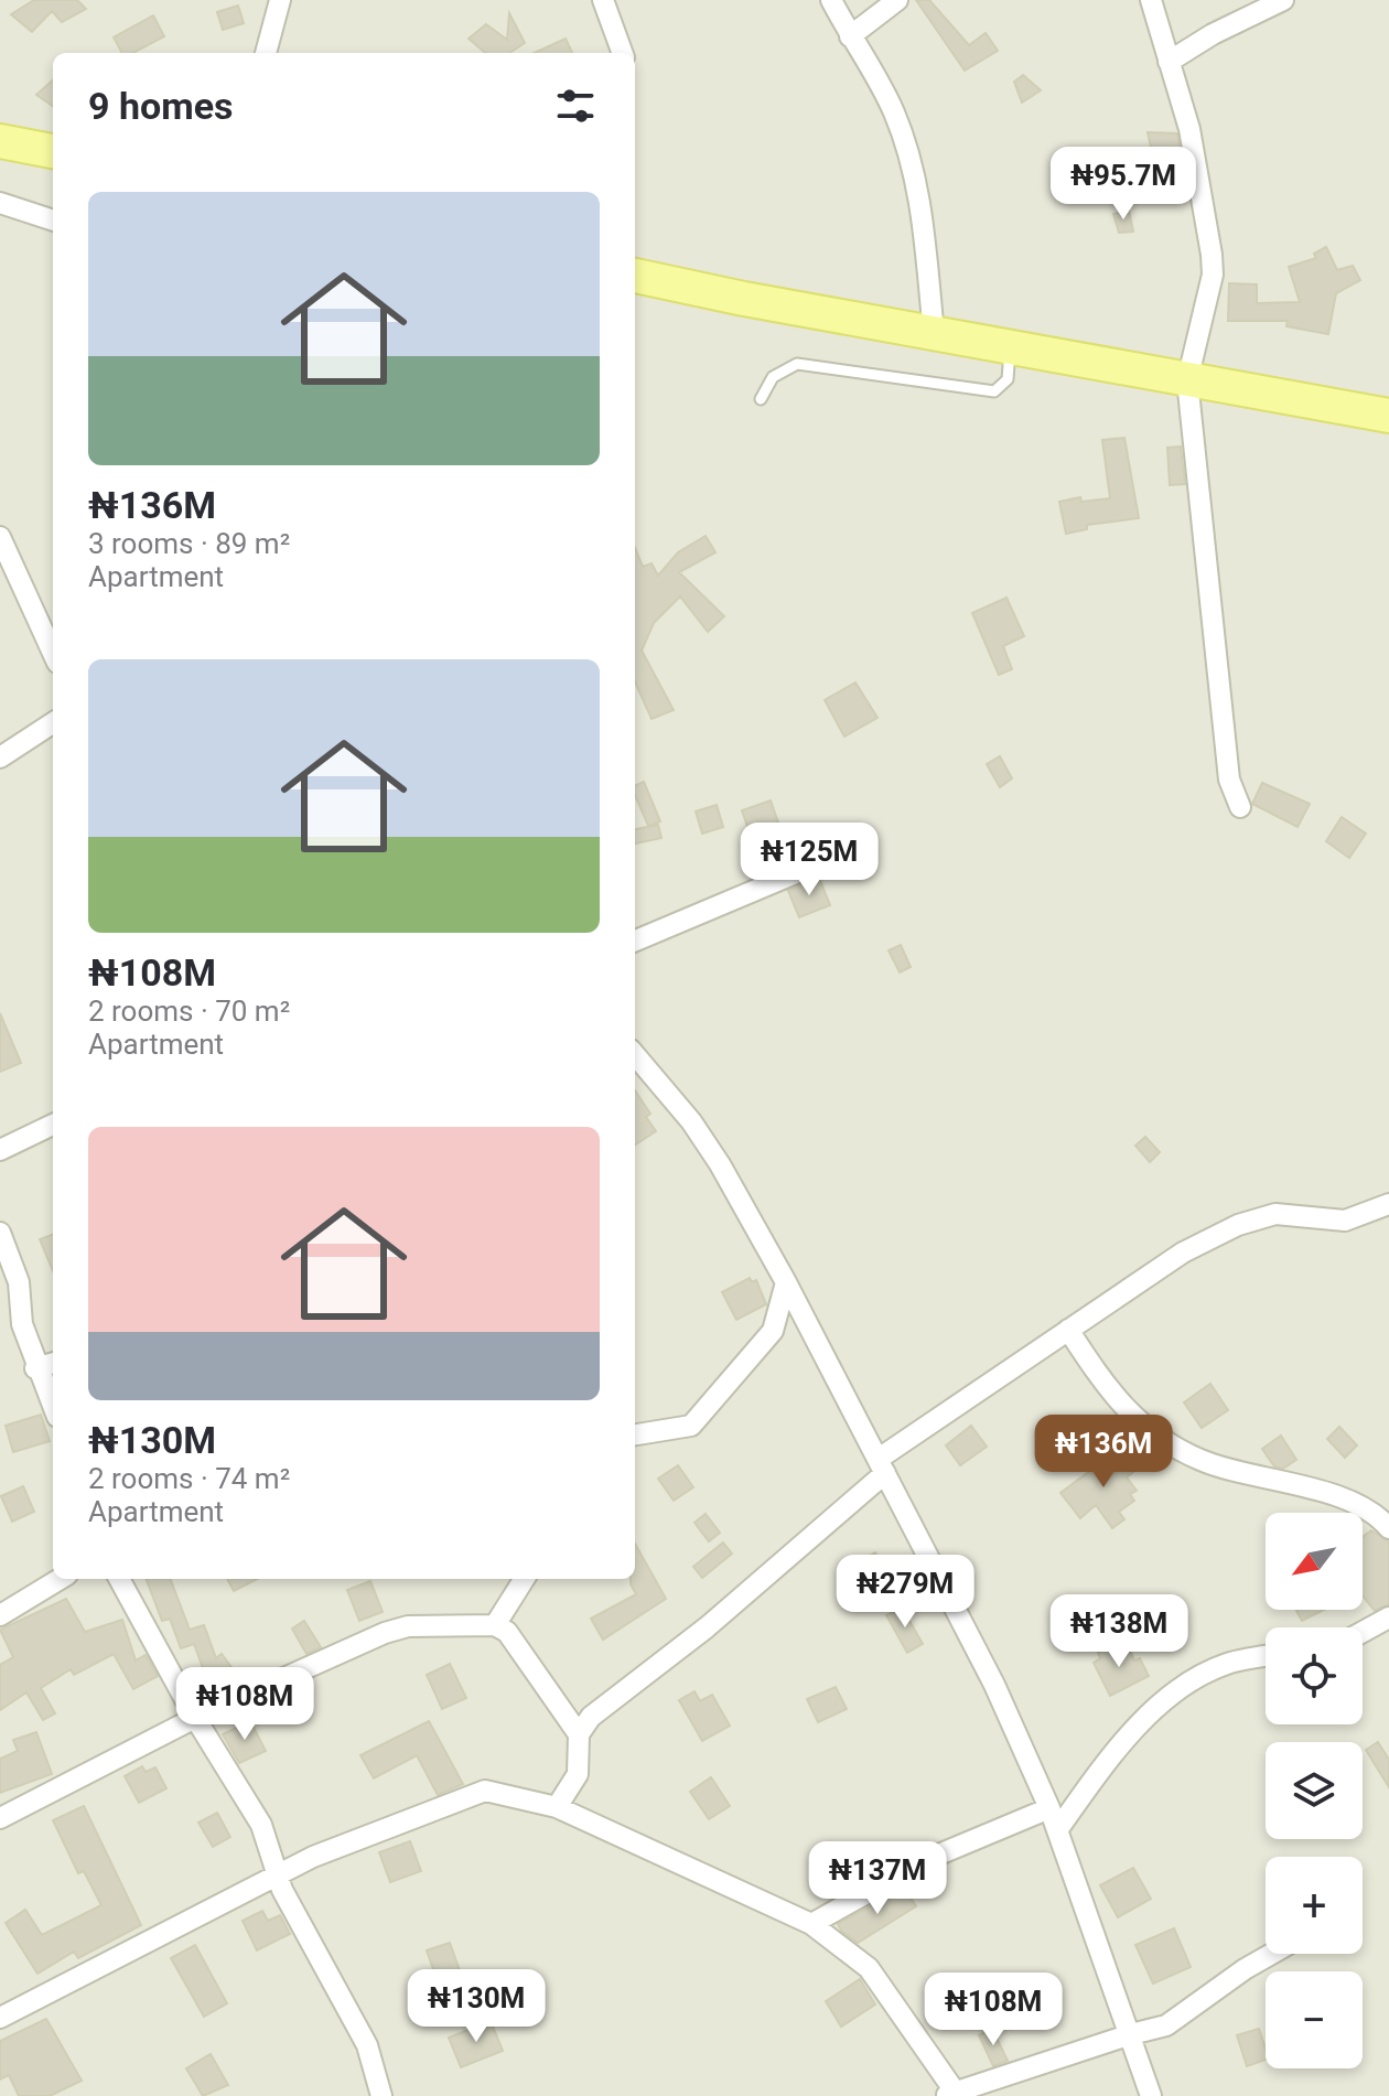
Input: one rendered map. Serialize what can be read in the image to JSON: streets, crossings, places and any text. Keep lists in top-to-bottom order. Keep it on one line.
{"north":"bottom left","page":{"heading":"9 homes","price":["₦95.7M","₦125M","₦136M","₦279M","₦138M","₦108M","₦137M","₦130M","₦108M"],"list":[{"name":"₦136M","note":"3 rooms · 89 m² · Apartment"},{"name":"₦108M","note":"2 rooms · 70 m² · Apartment"},{"name":"₦130M","note":"2 rooms · 74 m² · Apartment"}],"map_buttons":["+","−"]}}
